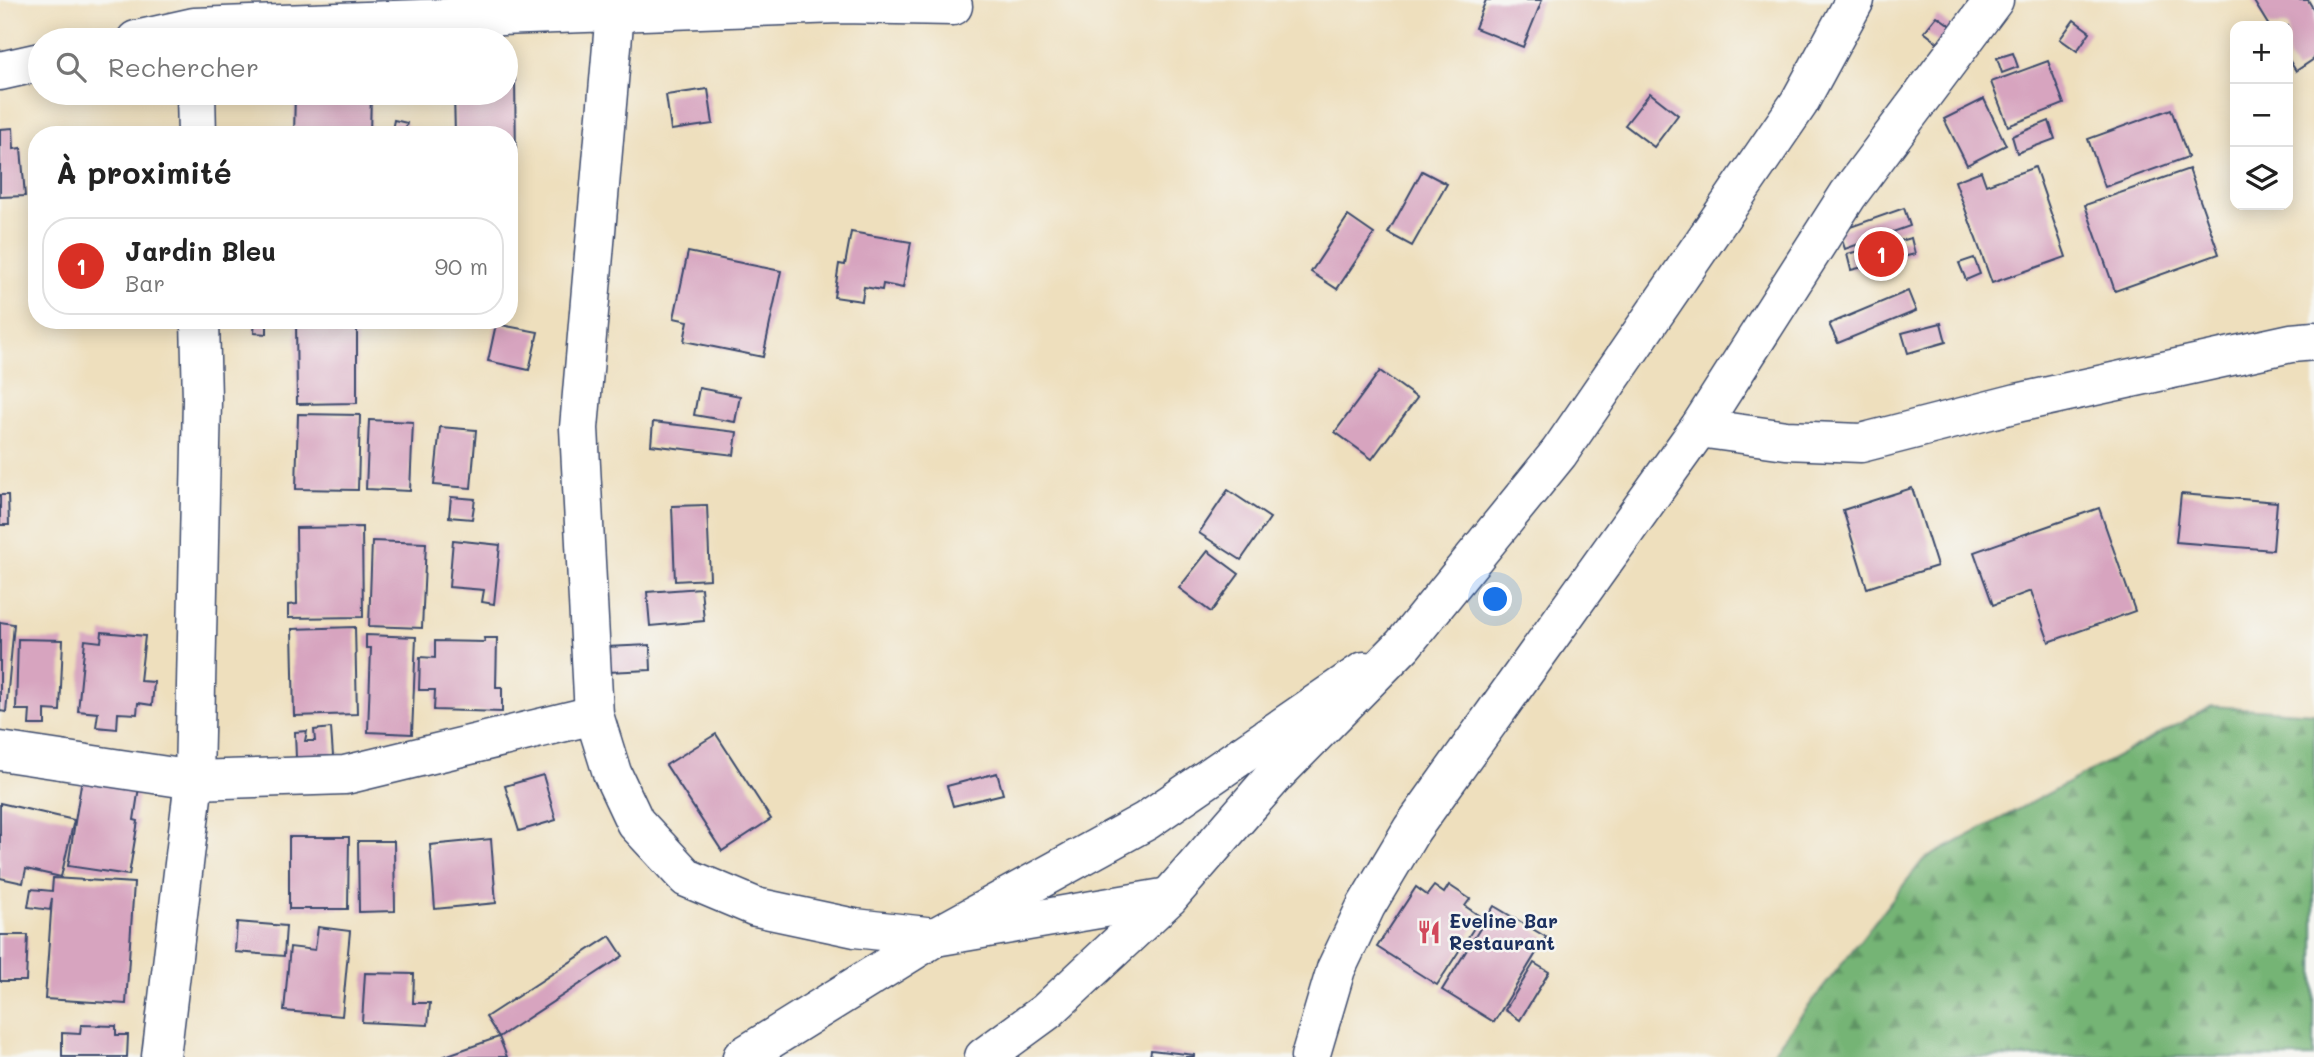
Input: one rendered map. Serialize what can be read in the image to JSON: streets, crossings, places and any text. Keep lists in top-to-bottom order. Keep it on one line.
{"places":{"restaurant":["Eveline Bar Restaurant"]},"page":{"map_buttons":["+","−"],"search":"Rechercher","heading":"À proximité","list":[{"mark":"1","name":"Jardin Bleu","note":"Bar","value":"90 m"}],"pins":"1"}}
